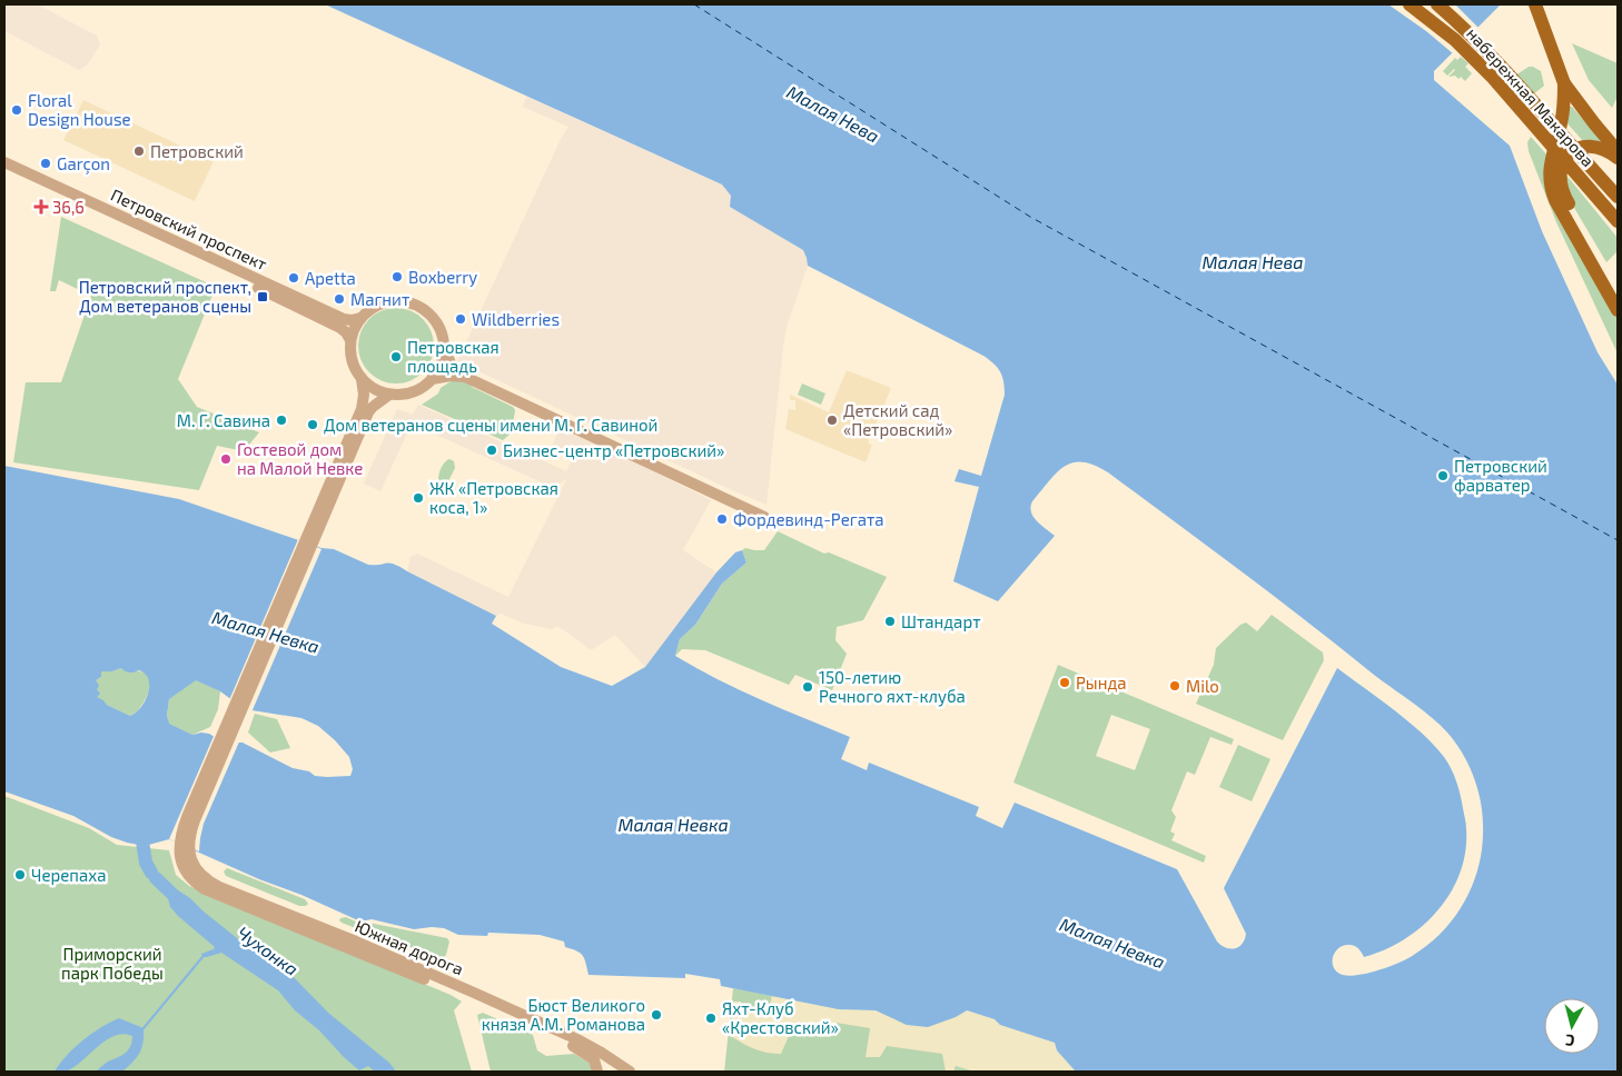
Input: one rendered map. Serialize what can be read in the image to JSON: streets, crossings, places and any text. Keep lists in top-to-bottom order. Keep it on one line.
{"streets":{"main road":["набережная Макарова"],"street":["Петровский проспект","Южная дорога"]},"water":["Малая Нева","Малая Невка","Чухонка"],"parks":["Приморский парк Победы"],"places":{"other":["Floral Design House","Петровский","Garçon","Boxberry","Apetta","Магнит","Wildberries","Петровская площадь","М. Г. Савина","Детский сад «Петровский»","Дом ветеранов сцены имени М. Г. Савиной","Бизнес-центр «Петровский»","Гостевой дом на Малой Невке","Петровский фарватер","ЖК «Петровская коса, 1»","Фордевинд-Регата","Штандарт","Рында","Milo","150-летию Речного яхт-клуба","Черепаха","Бюст Великого князя А.М. Романова","Яхт-Клуб «Крестовский»"],"health":["36,6"],"transit":["Петровский проспект, Дом ветеранов сцены"]},"north":"bottom"}
